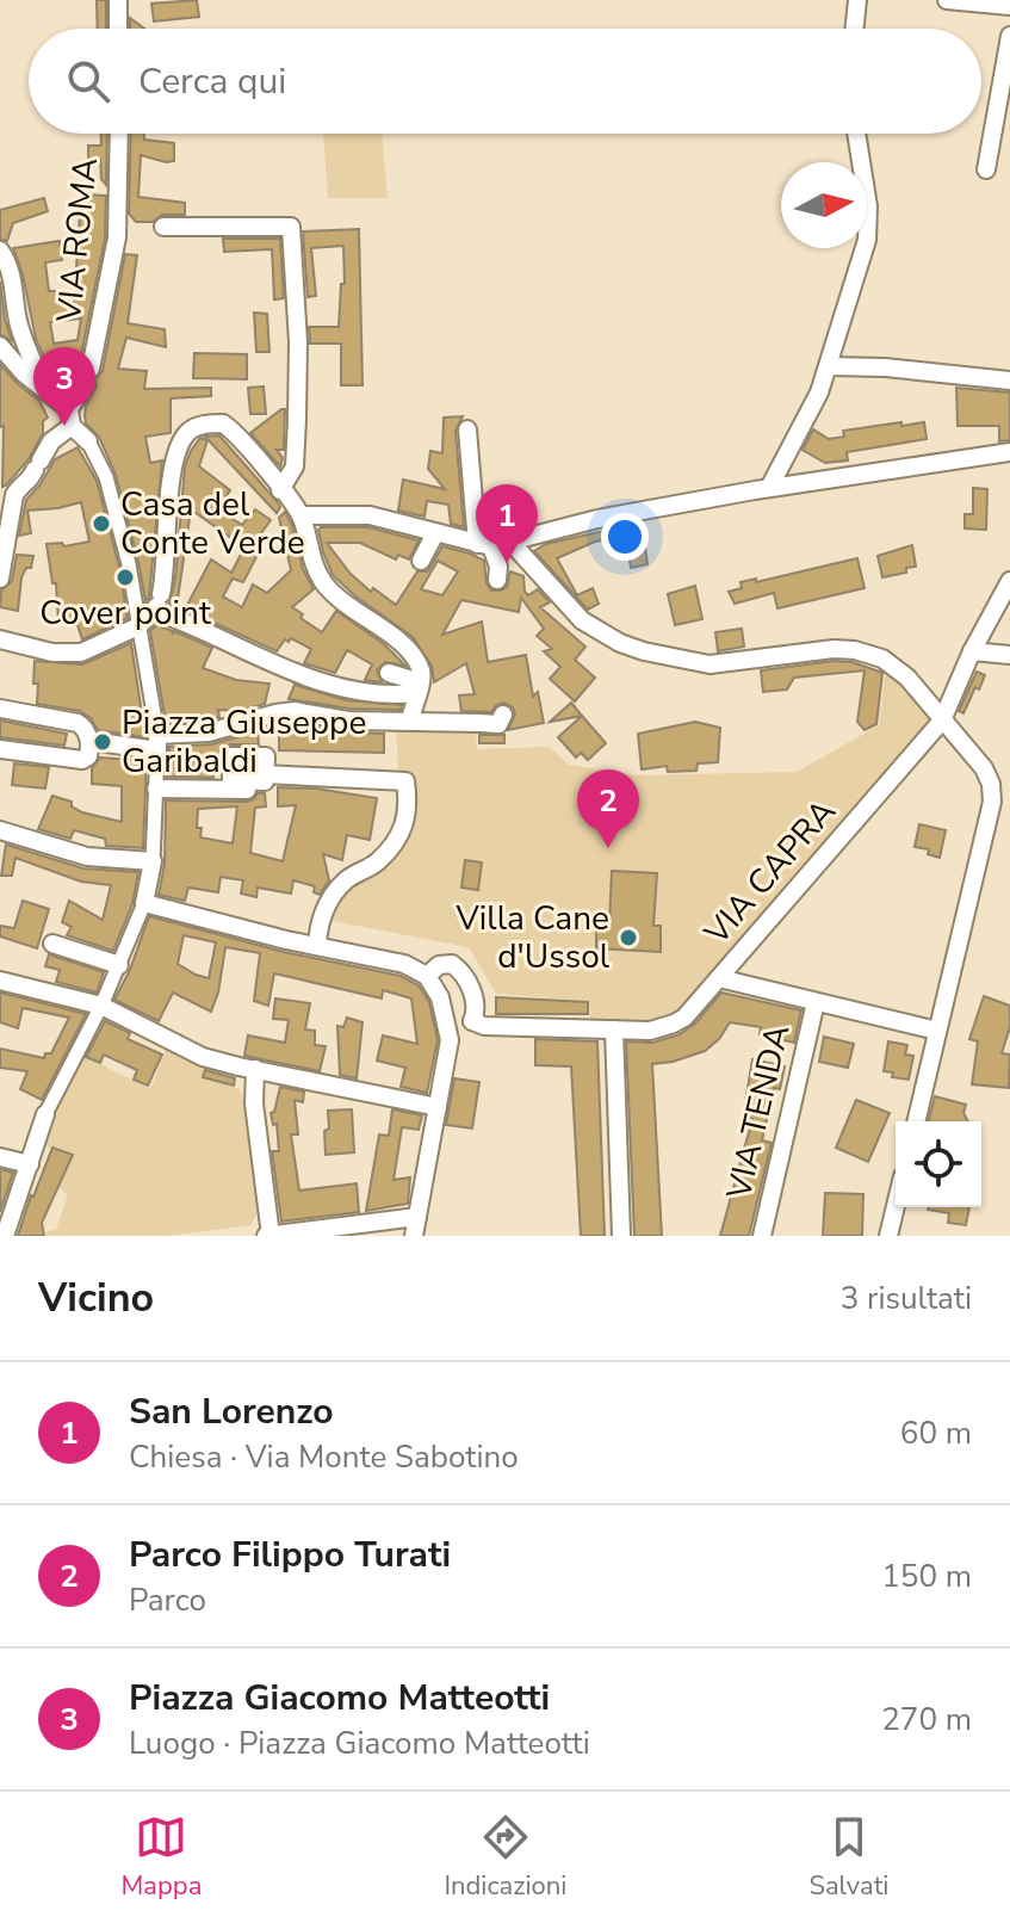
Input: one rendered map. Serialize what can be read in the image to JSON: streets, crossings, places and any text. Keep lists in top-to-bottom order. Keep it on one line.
{"streets":{"street":["VIA ROMA","VIA CAPRA","VIA TENDA"]},"places":["Casa del Conte Verde","Cover point","Piazza Giuseppe Garibaldi","Villa Cane d'Ussol"],"north":"right","page":{"search":"Cerca qui","pins":["3","1","2"],"heading":["Vicino","3 risultati"],"list":[{"mark":"1","name":"San Lorenzo","note":"Chiesa · Via Monte Sabotino","value":"60 m"},{"mark":"2","name":"Parco Filippo Turati","note":"Parco","value":"150 m"},{"mark":"3","name":"Piazza Giacomo Matteotti","note":"Luogo · Piazza Giacomo Matteotti","value":"270 m"}],"nav":["Mappa","Indicazioni","Salvati"]}}
